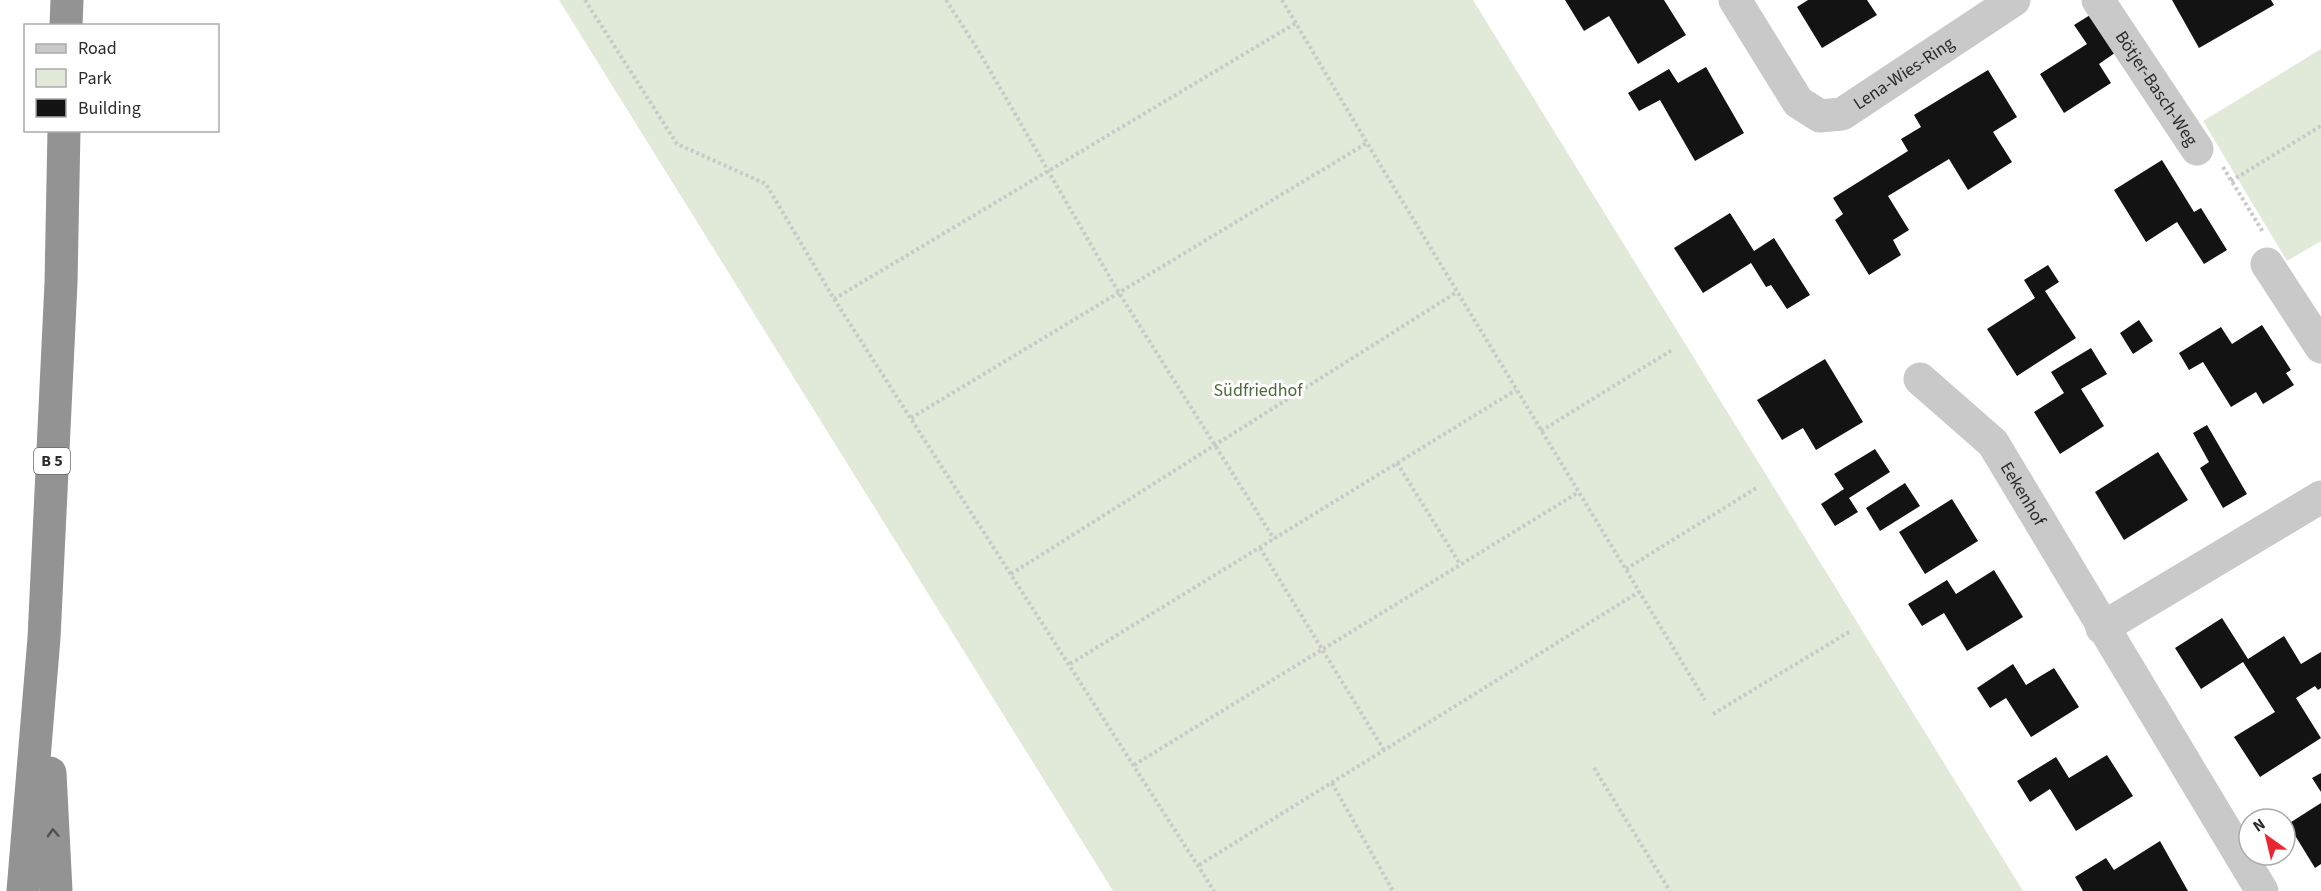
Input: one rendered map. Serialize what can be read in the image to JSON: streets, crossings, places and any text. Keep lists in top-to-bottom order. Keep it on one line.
{"streets":{"highway":["B 5"],"street":["Lena-Wies-Ring","Bötjer-Basch-Weg","Eekenhof"]},"parks":["Südfriedhof"],"legend":["Road","Park","Building"],"north":"top left"}
